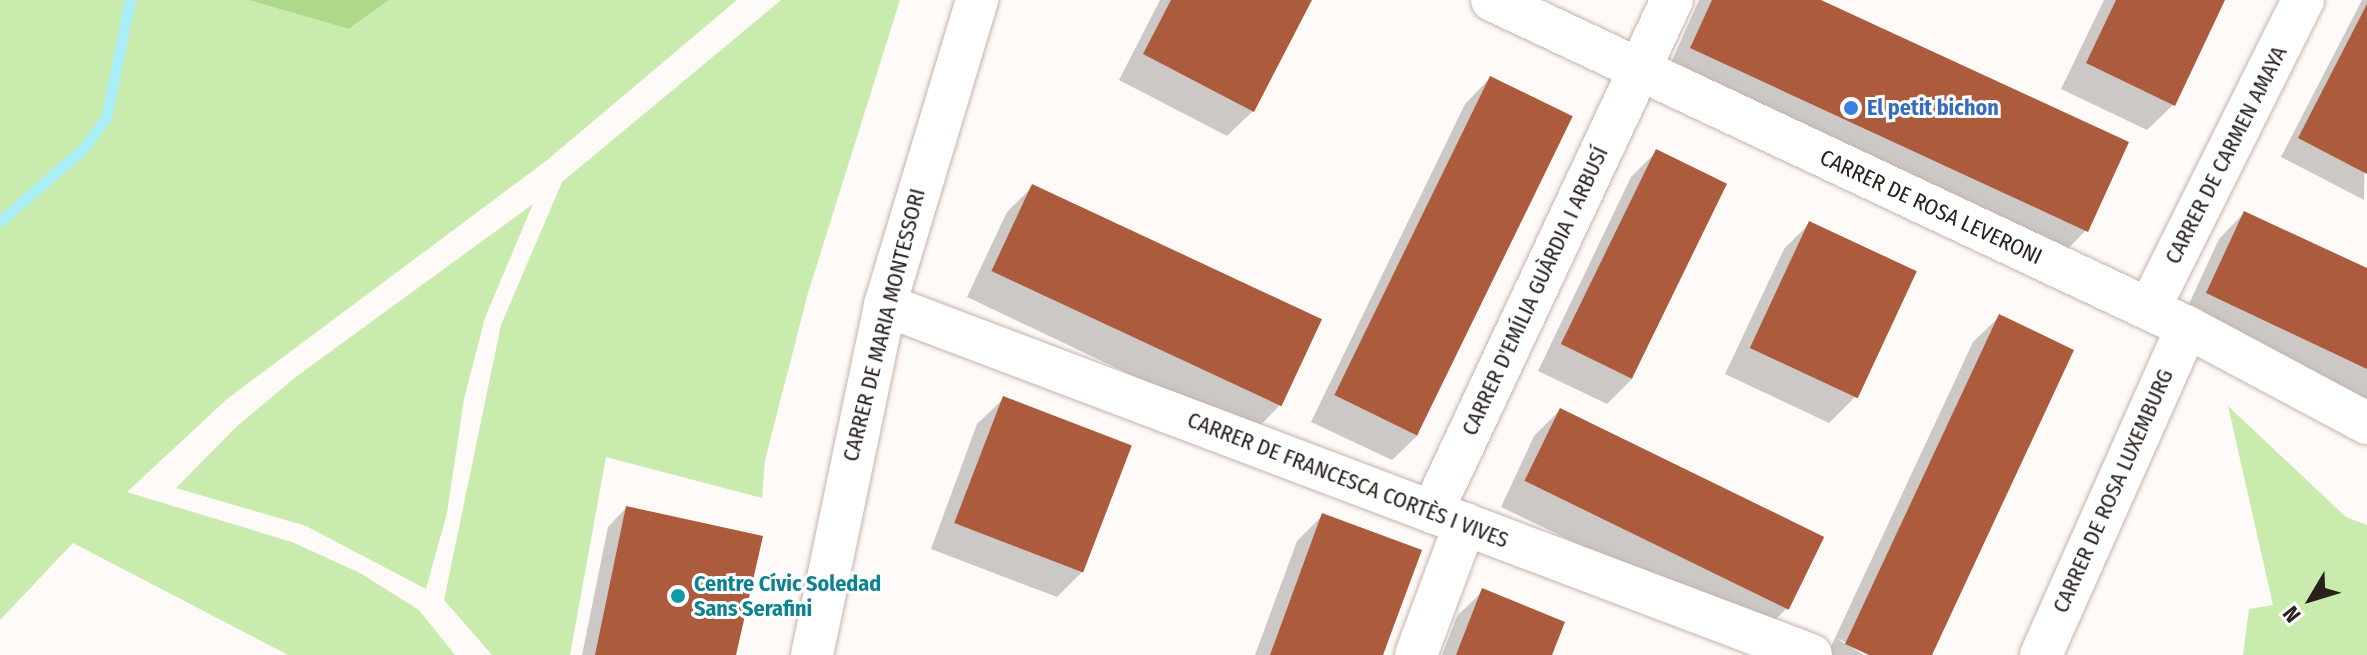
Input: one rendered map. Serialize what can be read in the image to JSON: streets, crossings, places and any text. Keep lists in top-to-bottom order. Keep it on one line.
{"streets":{"street":["CARRER DE CARMEN AMAYA","CARRER DE ROSA LEVERONI","CARRER D'EMÍLIA GUÀRDIA I ARBUSÍ","CARRER DE MARIA MONTESSORI","CARRER DE FRANCESCA CORTÈS I VIVES","CARRER DE ROSA LUXEMBURG"]},"crossings":[["CARRER DE CARMEN AMAYA","CARRER DE ROSA LEVERONI"],["CARRER DE ROSA LEVERONI","CARRER D'EMÍLIA GUÀRDIA I ARBUSÍ"],["CARRER DE ROSA LEVERONI","CARRER DE ROSA LUXEMBURG"],["CARRER D'EMÍLIA GUÀRDIA I ARBUSÍ","CARRER DE FRANCESCA CORTÈS I VIVES"],["CARRER DE MARIA MONTESSORI","CARRER DE FRANCESCA CORTÈS I VIVES"]],"places":["El petit bichon","Centre Cívic Soledad Sans Serafini"],"north":"bottom left"}
